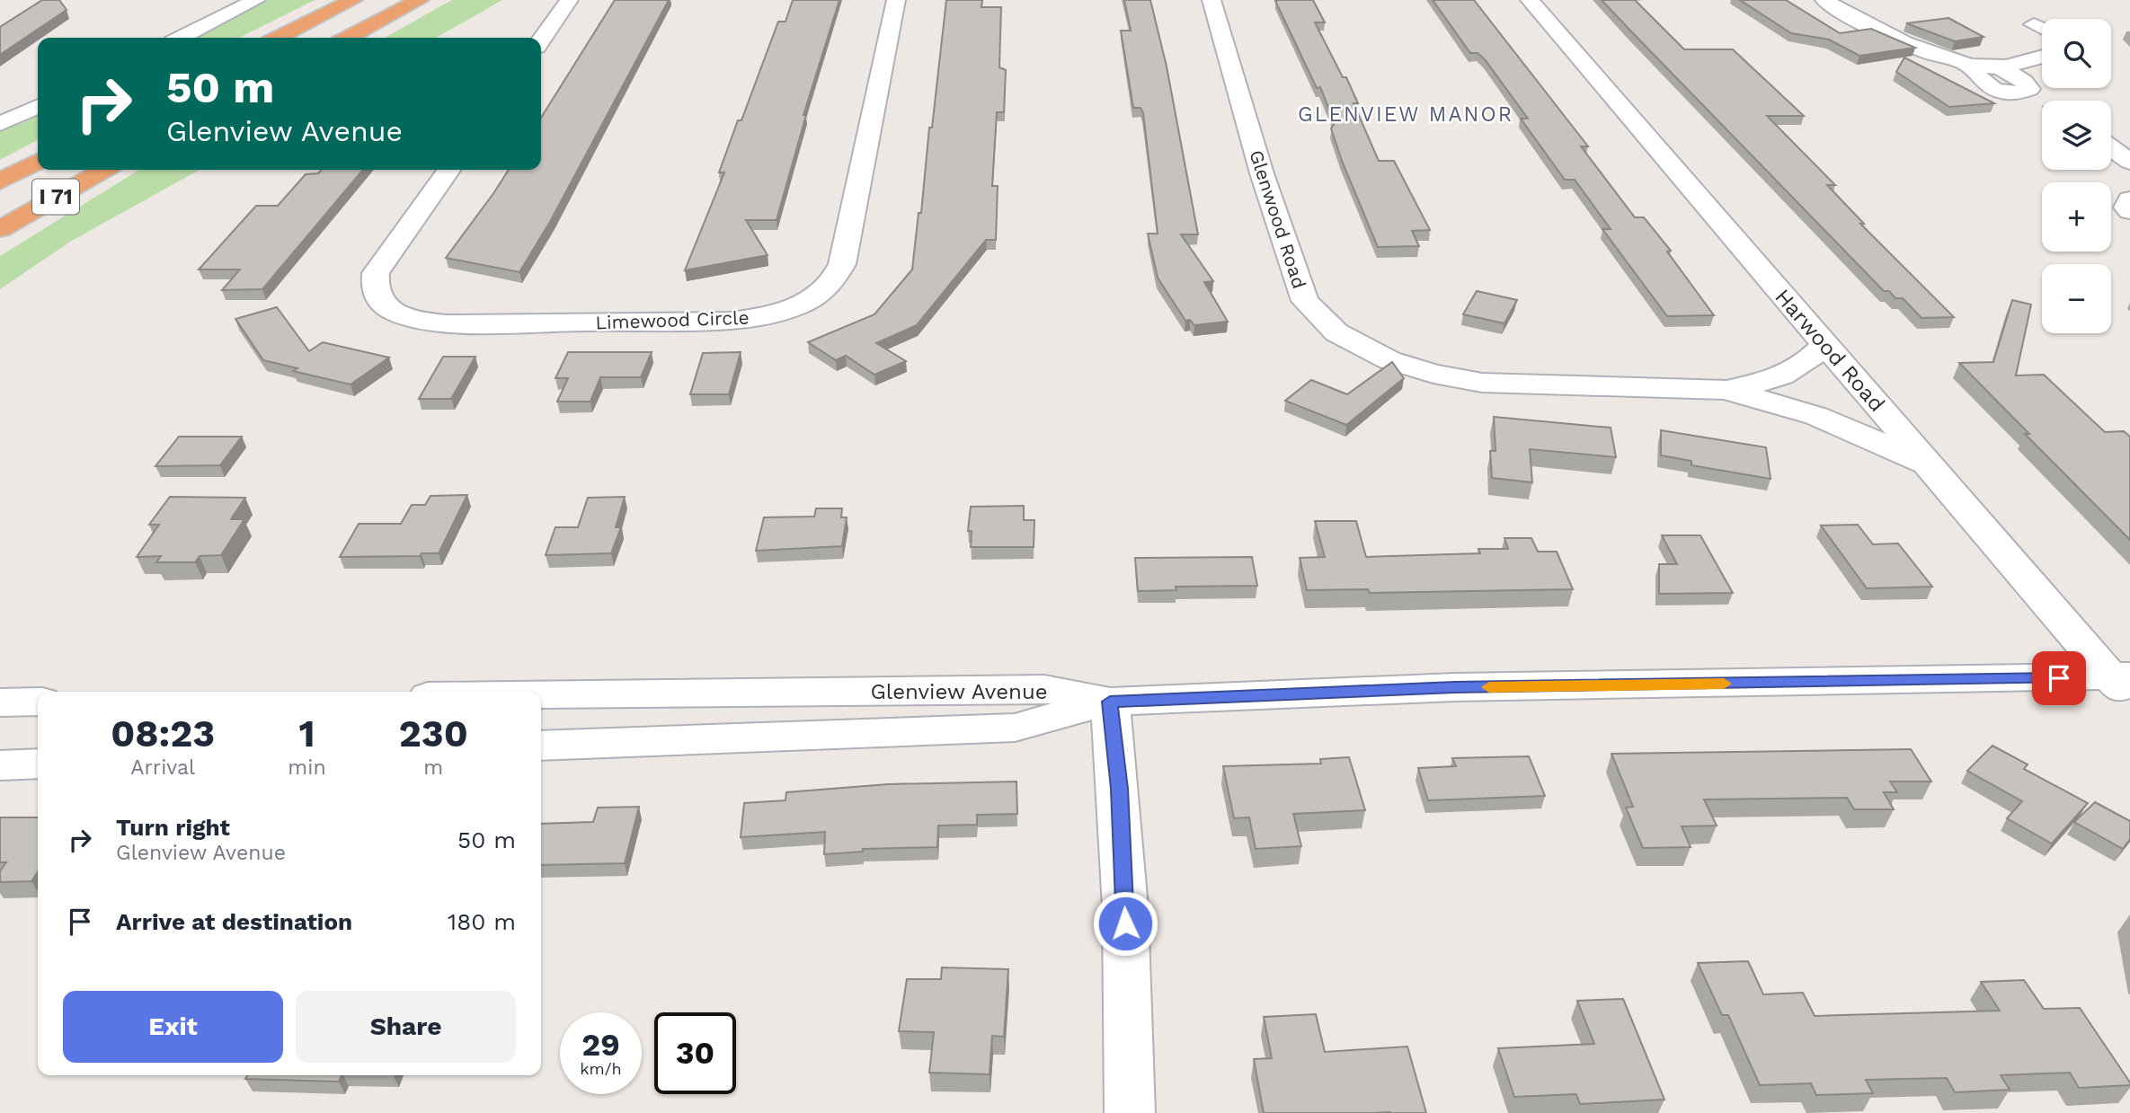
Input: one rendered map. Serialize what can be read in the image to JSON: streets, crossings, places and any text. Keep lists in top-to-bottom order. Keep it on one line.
{"streets":{"highway":["I 71"],"street":["Glenwood Road","Limewood Circle","Harwood Road","Glenview Avenue"]},"crossings":[["Glenwood Road","Harwood Road"],["Harwood Road","Glenview Avenue"]],"districts":["GLENVIEW MANOR"],"page":{"map_buttons":["+","−"],"turn":["50 m","Glenview Avenue"],"eta":["08:23","Arrival","1","min","230","m"],"list":[{"name":"Turn right","note":"Glenview Avenue","value":"50 m"},{"name":"Arrive at destination","value":"180 m"}],"buttons":["Exit","Share"],"speed":"29 km/h","limit":"30"}}
